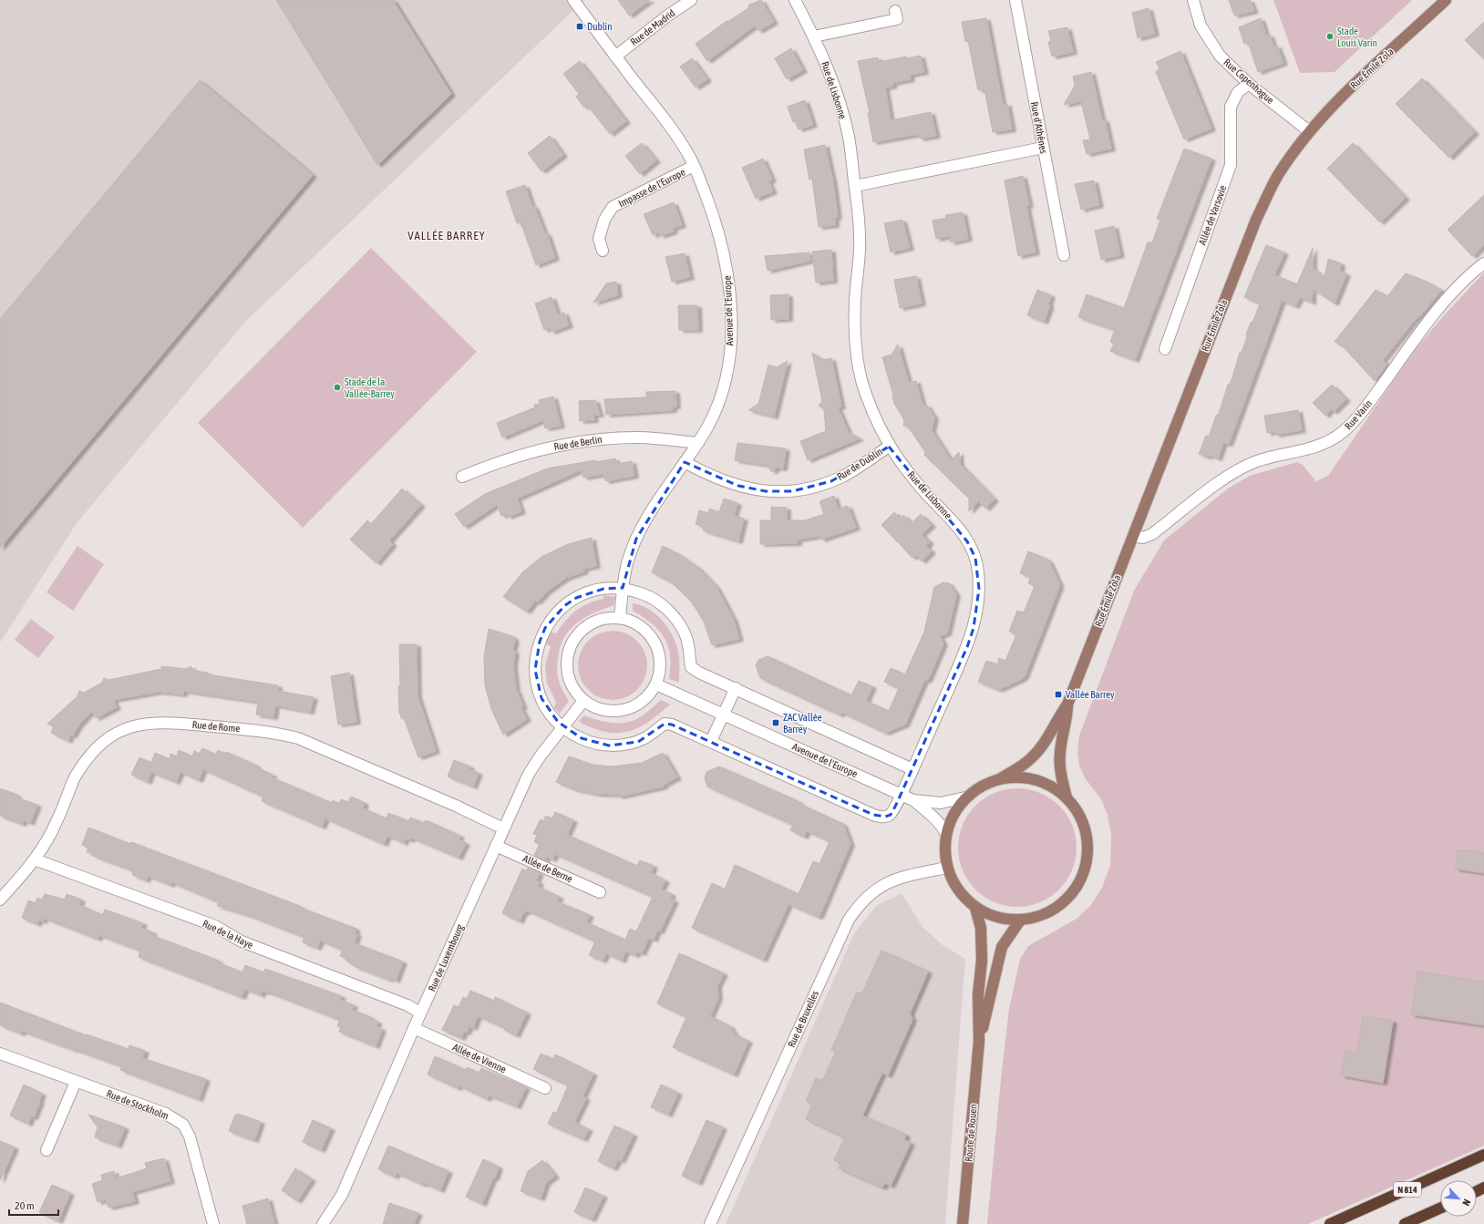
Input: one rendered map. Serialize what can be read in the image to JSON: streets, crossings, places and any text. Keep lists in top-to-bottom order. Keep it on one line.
{"streets":{"highway":["N 814"],"main road":["Rue Émile Zola","Route de Rouen"],"street":["Rue de Madrid","Rue Copenhague","Rue de Lisbonne","Rue d'Athènes","Impasse de l'Europe","Allée de Varsovie","Avenue de l'Europe","Rue Varin","Rue de Berlin","Rue de Dublin","Rue de Rome","Allée de Berne","Rue de la Haye","Rue de Luxembourg","Rue de Bruxelles","Allée de Vienne","Rue de Stockholm"]},"crossings":[["Rue de Madrid","Avenue de l'Europe"],["Rue Émile Zola","Rue Copenhague"],["Rue Émile Zola","Rue Varin"],["Rue Copenhague","Allée de Varsovie"],["Rue de Lisbonne","Avenue de l'Europe"],["Rue de Lisbonne","Rue de Dublin"],["Impasse de l'Europe","Avenue de l'Europe"],["Avenue de l'Europe","Rue de Berlin"],["Avenue de l'Europe","Rue de Dublin"],["Avenue de l'Europe","Rue de Luxembourg"],["Rue de Rome","Rue de la Haye"],["Rue de Rome","Rue de Luxembourg"],["Allée de Berne","Rue de Luxembourg"],["Rue de la Haye","Rue de Luxembourg"],["Rue de Luxembourg","Allée de Vienne"]],"districts":["VALLÉE BARREY"],"places":{"transit":["Dublin","Vallée Barrey","ZAC Vallée Barrey"],"other":["Stade Louis Varin","Stade de la Vallée-Barrey"]},"scale_bar":"20 m","north":"bottom right"}
